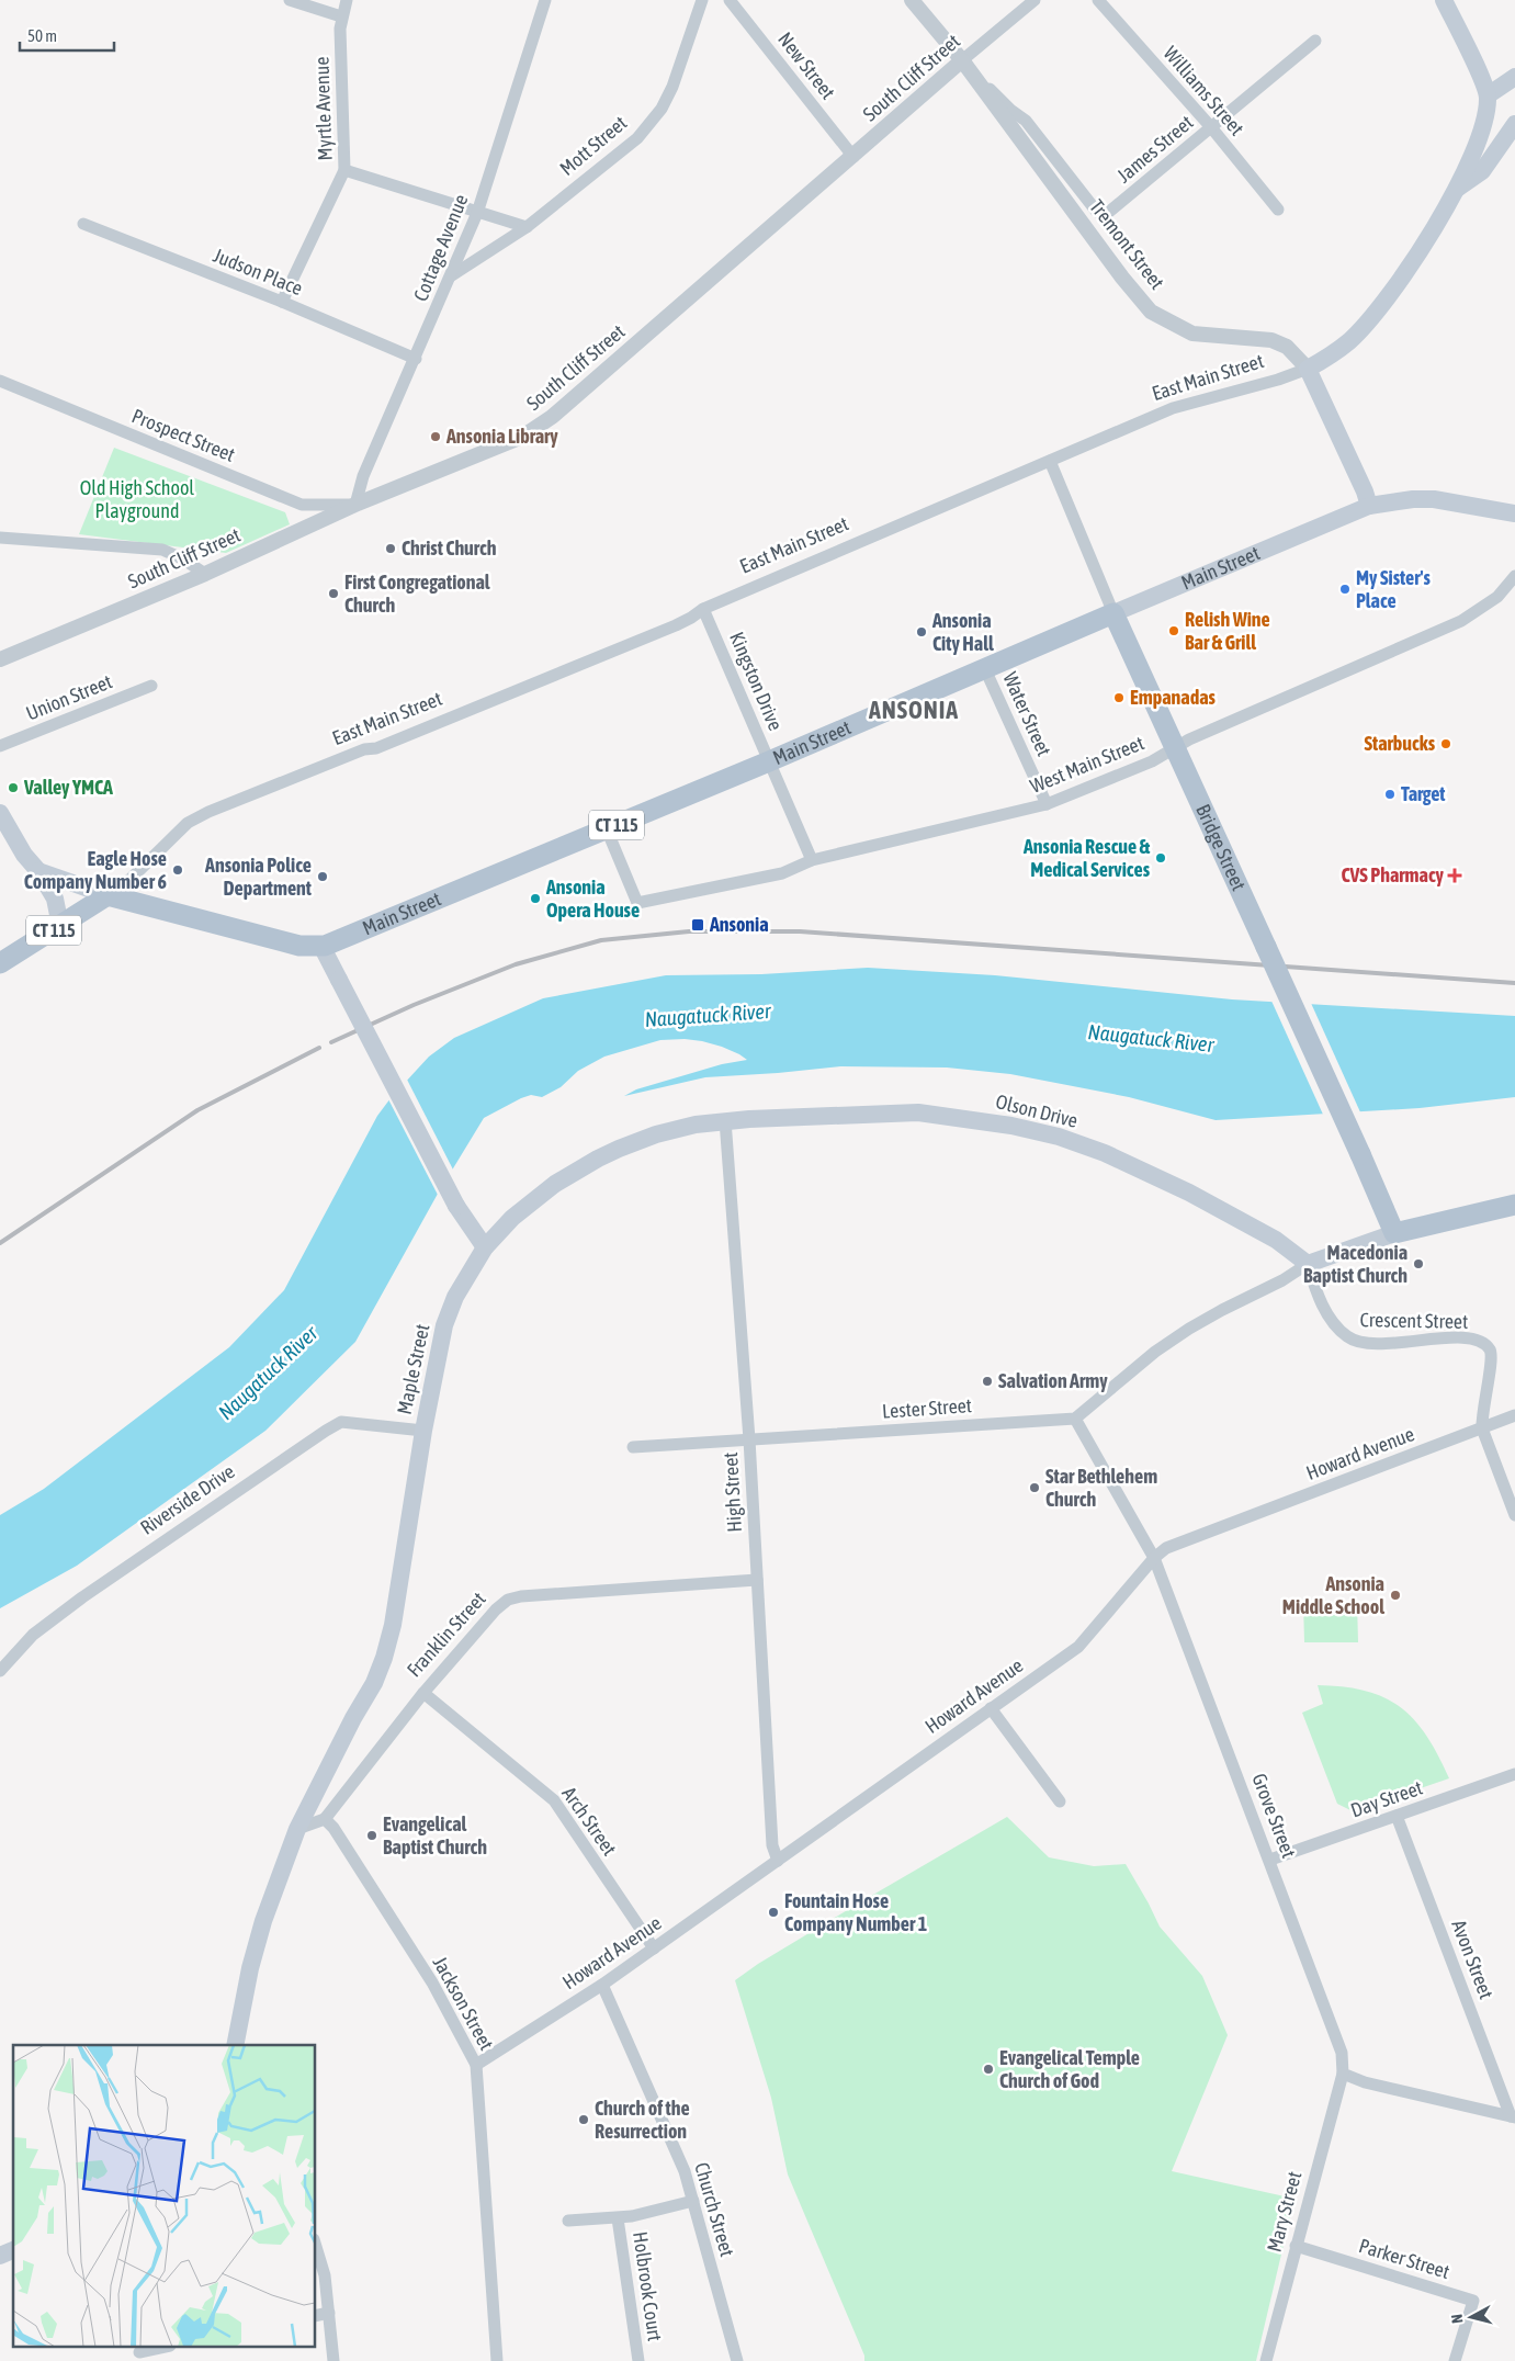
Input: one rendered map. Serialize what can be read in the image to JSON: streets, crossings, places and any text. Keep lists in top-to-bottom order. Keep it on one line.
{"streets":{"main road":["Tremont Street","East Main Street","Main Street","CT 115","Bridge Street","Olson Drive","Maple Street"],"street":["New Street","South Cliff Street","Williams Street","Myrtle Avenue","Mott Street","James Street","Cottage Avenue","Judson Place","Prospect Street","Kingston Drive","Union Street","Water Street","West Main Street","Crescent Street","Lester Street","Howard Avenue","High Street","Riverside Drive","Franklin Street","Day Street","Grove Street","Arch Street","Avon Street","Jackson Street","Church Street","Mary Street","Parker Street","Holbrook Court"]},"crossings":[["New Street","South Cliff Street"],["South Cliff Street","James Street"],["South Cliff Street","Tremont Street"],["South Cliff Street","Cottage Avenue"],["South Cliff Street","Prospect Street"],["Williams Street","James Street"],["Myrtle Avenue","Judson Place"],["Mott Street","Cottage Avenue"],["James Street","Tremont Street"],["Tremont Street","East Main Street"],["Tremont Street","Main Street"],["Cottage Avenue","Judson Place"],["Cottage Avenue","Prospect Street"],["East Main Street","Main Street"],["East Main Street","Kingston Drive"],["East Main Street","CT 115"],["East Main Street","Bridge Street"],["Main Street","Kingston Drive"],["Main Street","Water Street"],["Main Street","West Main Street"],["Main Street","CT 115"],["Main Street","Bridge Street"],["Kingston Drive","West Main Street"],["Water Street","West Main Street"],["West Main Street","Bridge Street"],["Olson Drive","Crescent Street"],["Olson Drive","High Street"],["Crescent Street","Howard Avenue"],["Maple Street","Riverside Drive"],["Lester Street","High Street"],["Lester Street","Grove Street"],["Howard Avenue","High Street"],["Howard Avenue","Grove Street"],["Howard Avenue","Arch Street"],["Howard Avenue","Jackson Street"],["Howard Avenue","Church Street"],["High Street","Franklin Street"],["Franklin Street","Arch Street"],["Franklin Street","Jackson Street"],["Day Street","Grove Street"],["Day Street","Avon Street"],["Grove Street","Mary Street"],["Church Street","Holbrook Court"],["Mary Street","Parker Street"]],"districts":["ANSONIA"],"water":["Naugatuck River"],"parks":["Old High School Playground"],"places":{"other":["Ansonia Library","Christ Church","My Sister's Place","First Congregational Church","Relish Wine Bar & Grill","Ansonia City Hall","Empanadas","Starbucks","Valley YMCA","Target","Ansonia Rescue & Medical Services","Eagle Hose Company Number 6","Ansonia Police Department","Ansonia Opera House","Macedonia Baptist Church","Salvation Army","Star Bethlehem Church","Ansonia Middle School","Evangelical Baptist Church","Fountain Hose Company Number 1","Evangelical Temple Church of God","Church of the Resurrection"],"health":["CVS Pharmacy"],"transit":["Ansonia"]},"scale_bar":"50 m","north":"left"}
